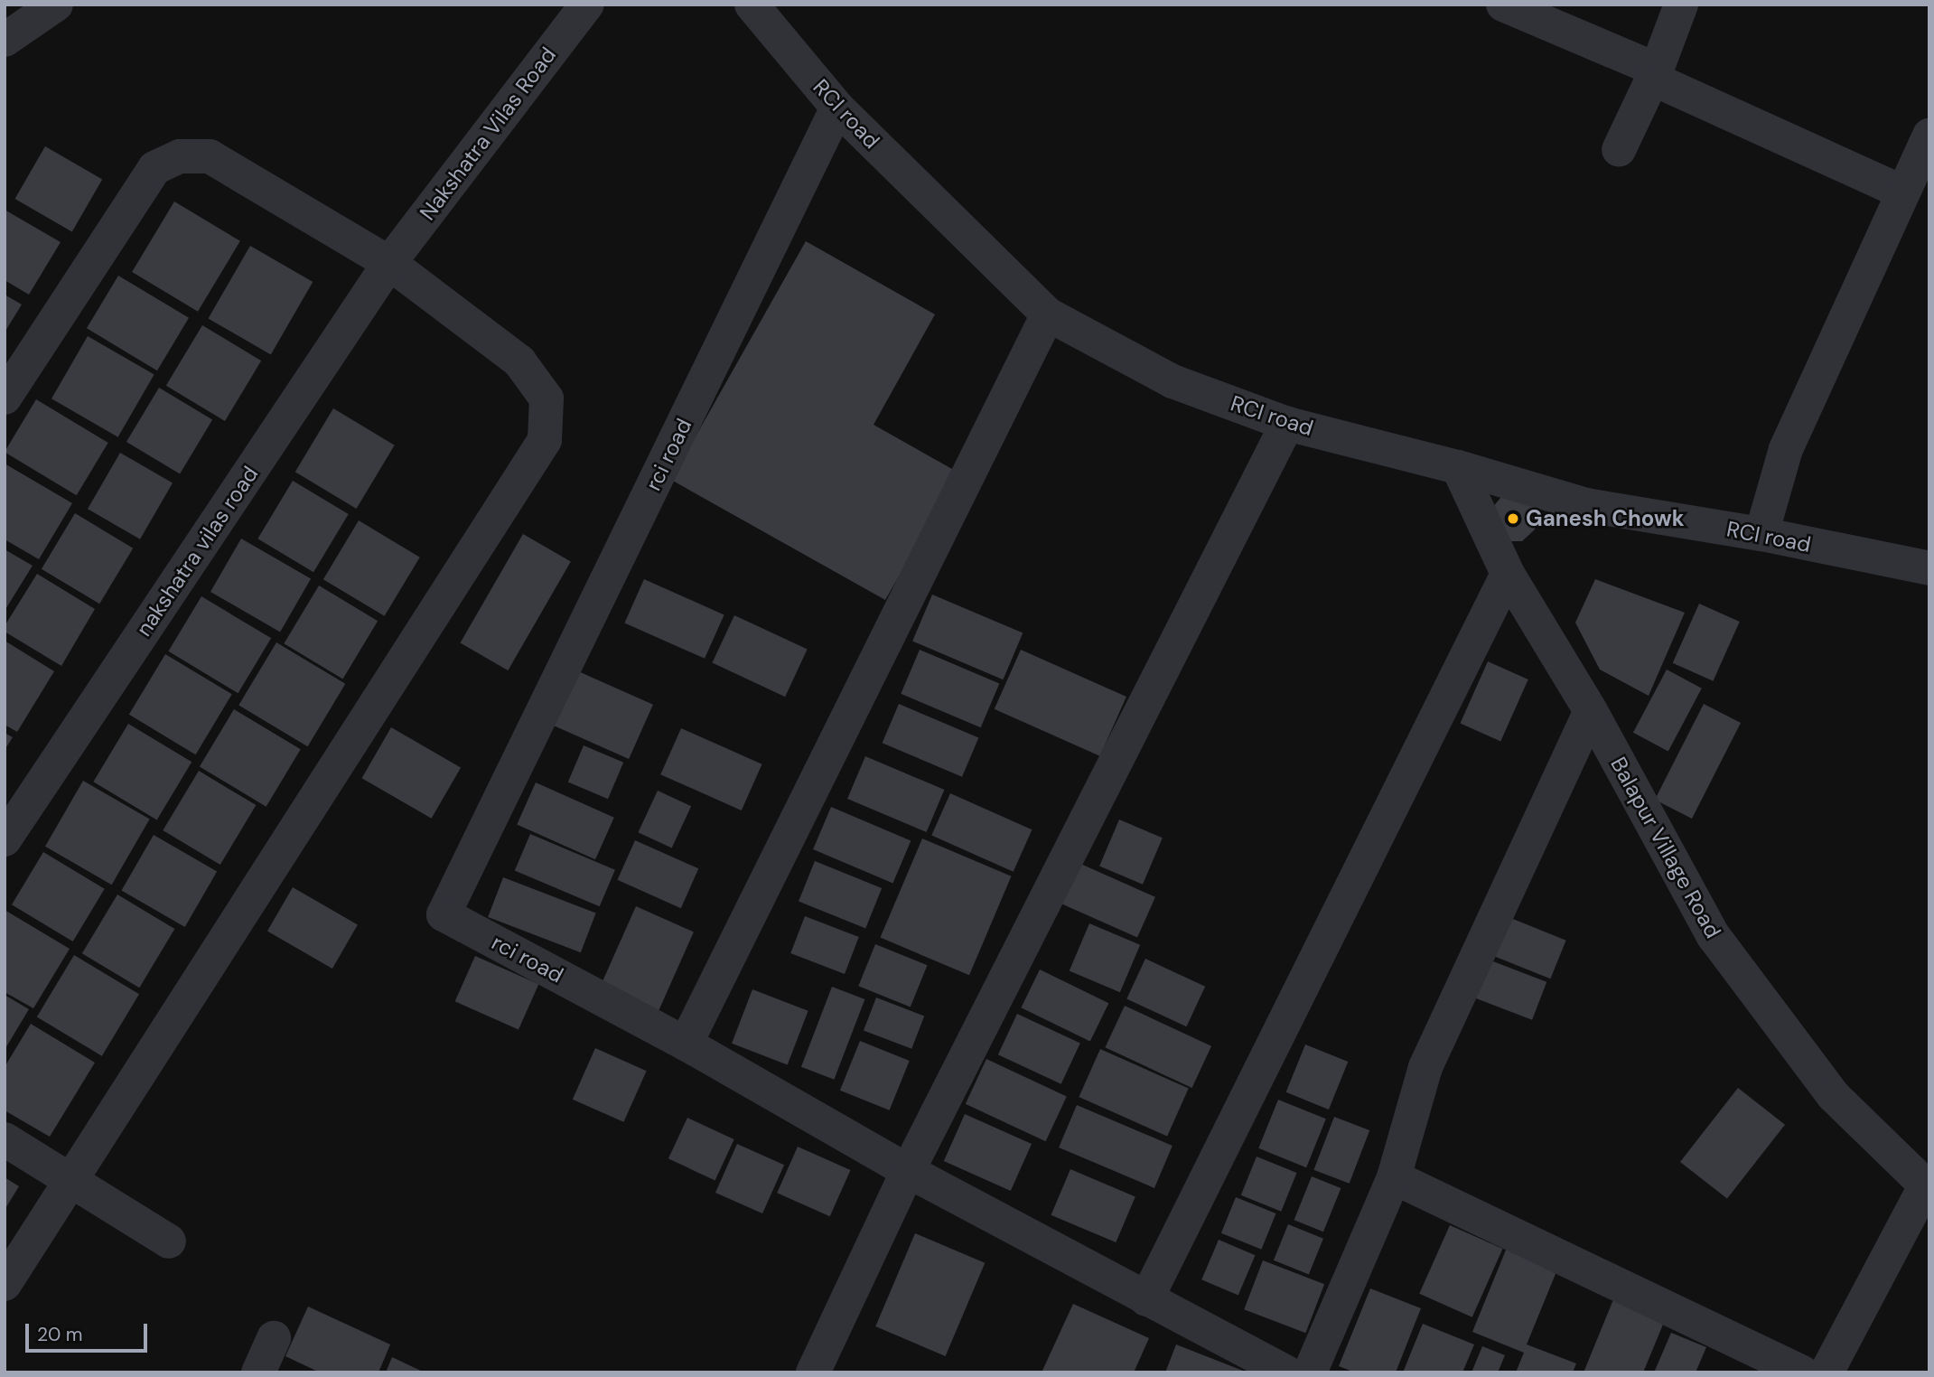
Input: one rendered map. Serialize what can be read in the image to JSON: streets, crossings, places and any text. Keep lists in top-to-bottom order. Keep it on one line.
{"streets":{"street":["RCI road","Nakshatra Vilas Road","rci road","nakshatra vilas road","Balapur Village Road"]},"crossings":[["RCI road","rci road"],["RCI road","Balapur Village Road"],["Nakshatra Vilas Road","nakshatra vilas road"]],"places":["Ganesh Chowk"],"scale_bar":"20 m"}
